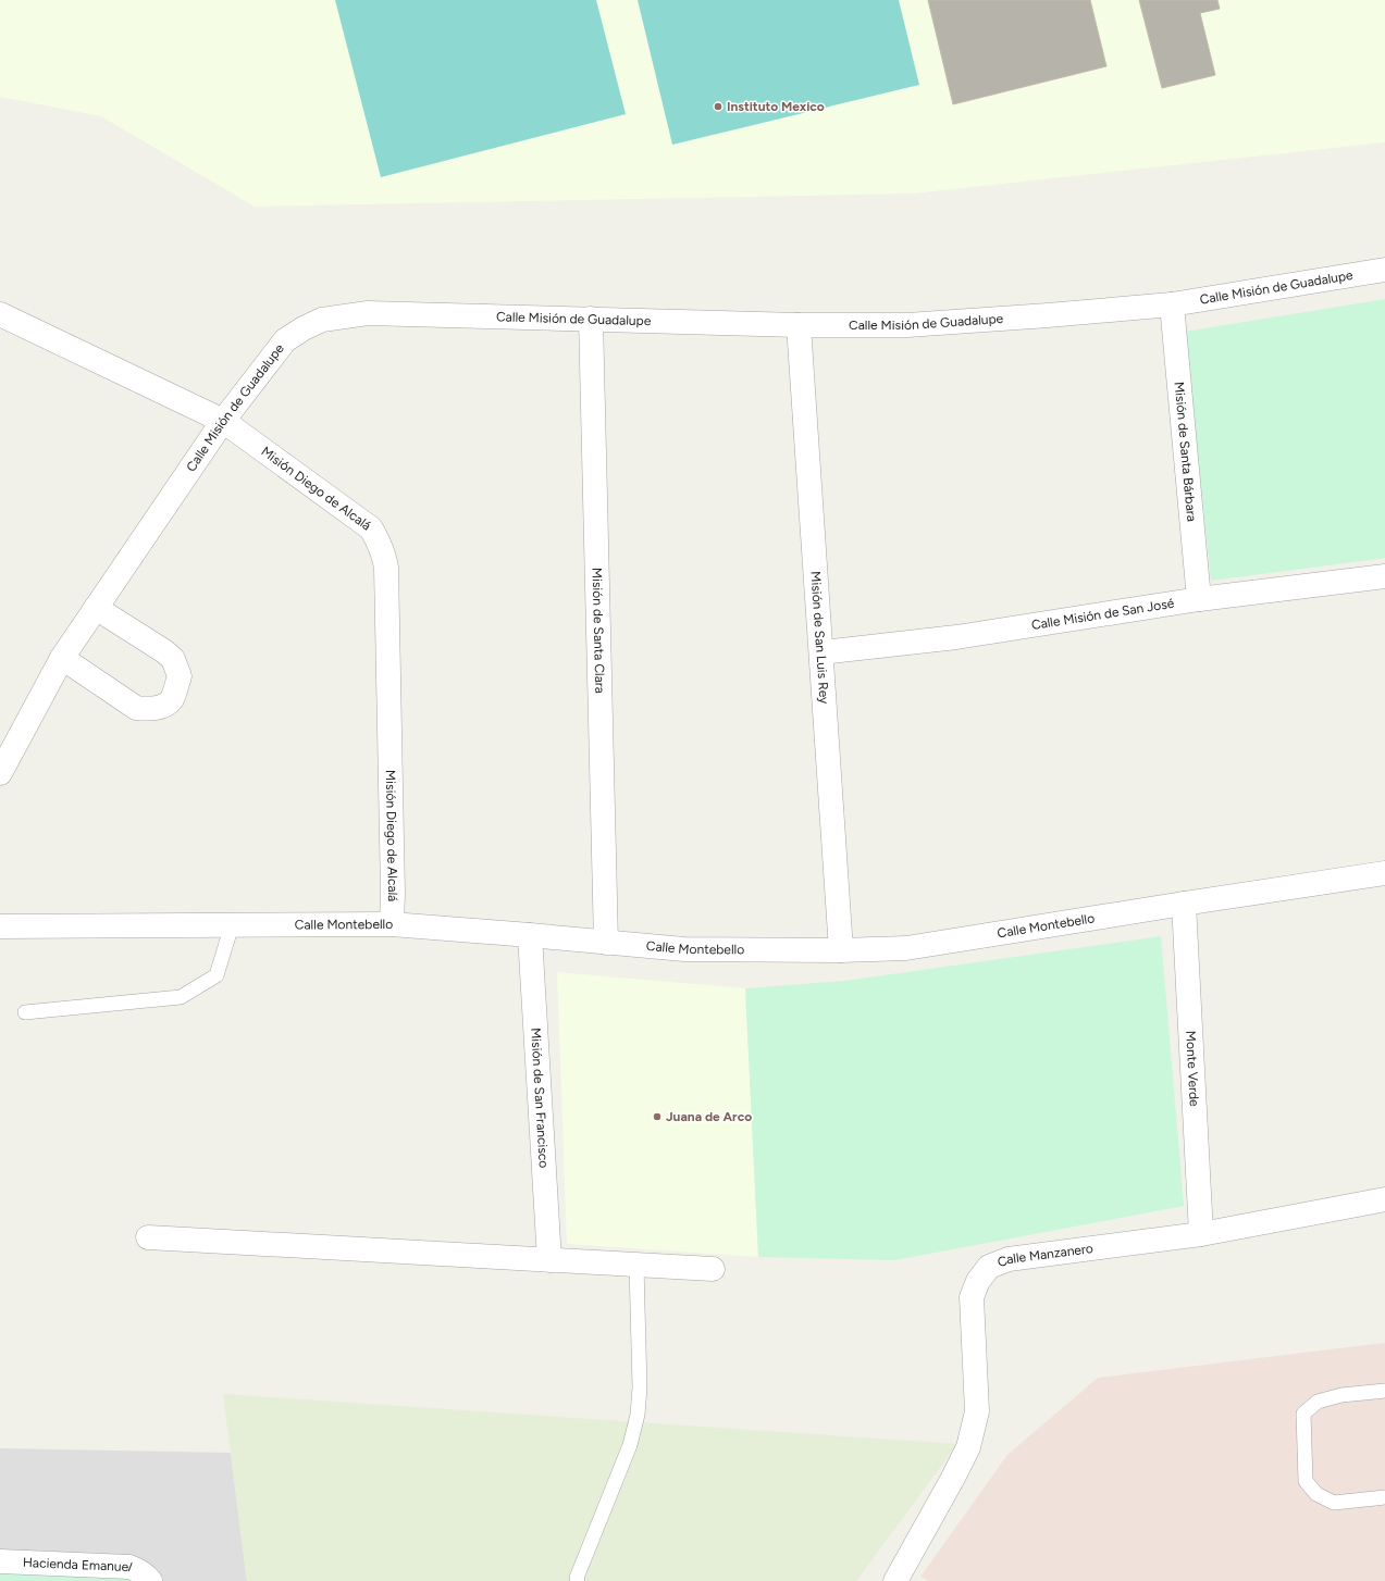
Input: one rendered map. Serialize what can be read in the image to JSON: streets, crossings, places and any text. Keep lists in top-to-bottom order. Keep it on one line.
{"streets":{"street":["Calle Misión de Guadalupe","Misión de Santa Bárbara","Misión Diego de Alcalá","Calle Misión de San José","Misión de Santa Clara","Misión de San Luis Rey","Calle Montebello","Monte Verde","Misión de San Francisco","Calle Manzanero","Hacienda Emanuel"]},"crossings":[["Calle Misión de Guadalupe","Misión de Santa Bárbara"],["Calle Misión de Guadalupe","Misión Diego de Alcalá"],["Calle Misión de Guadalupe","Misión de Santa Clara"],["Calle Misión de Guadalupe","Misión de San Luis Rey"],["Misión de Santa Bárbara","Calle Misión de San José"],["Misión Diego de Alcalá","Calle Montebello"],["Calle Misión de San José","Misión de San Luis Rey"],["Misión de Santa Clara","Calle Montebello"],["Misión de San Luis Rey","Calle Montebello"],["Calle Montebello","Monte Verde"],["Calle Montebello","Misión de San Francisco"],["Monte Verde","Calle Manzanero"]],"places":["Instituto Mexico","Juana de Arco"]}
